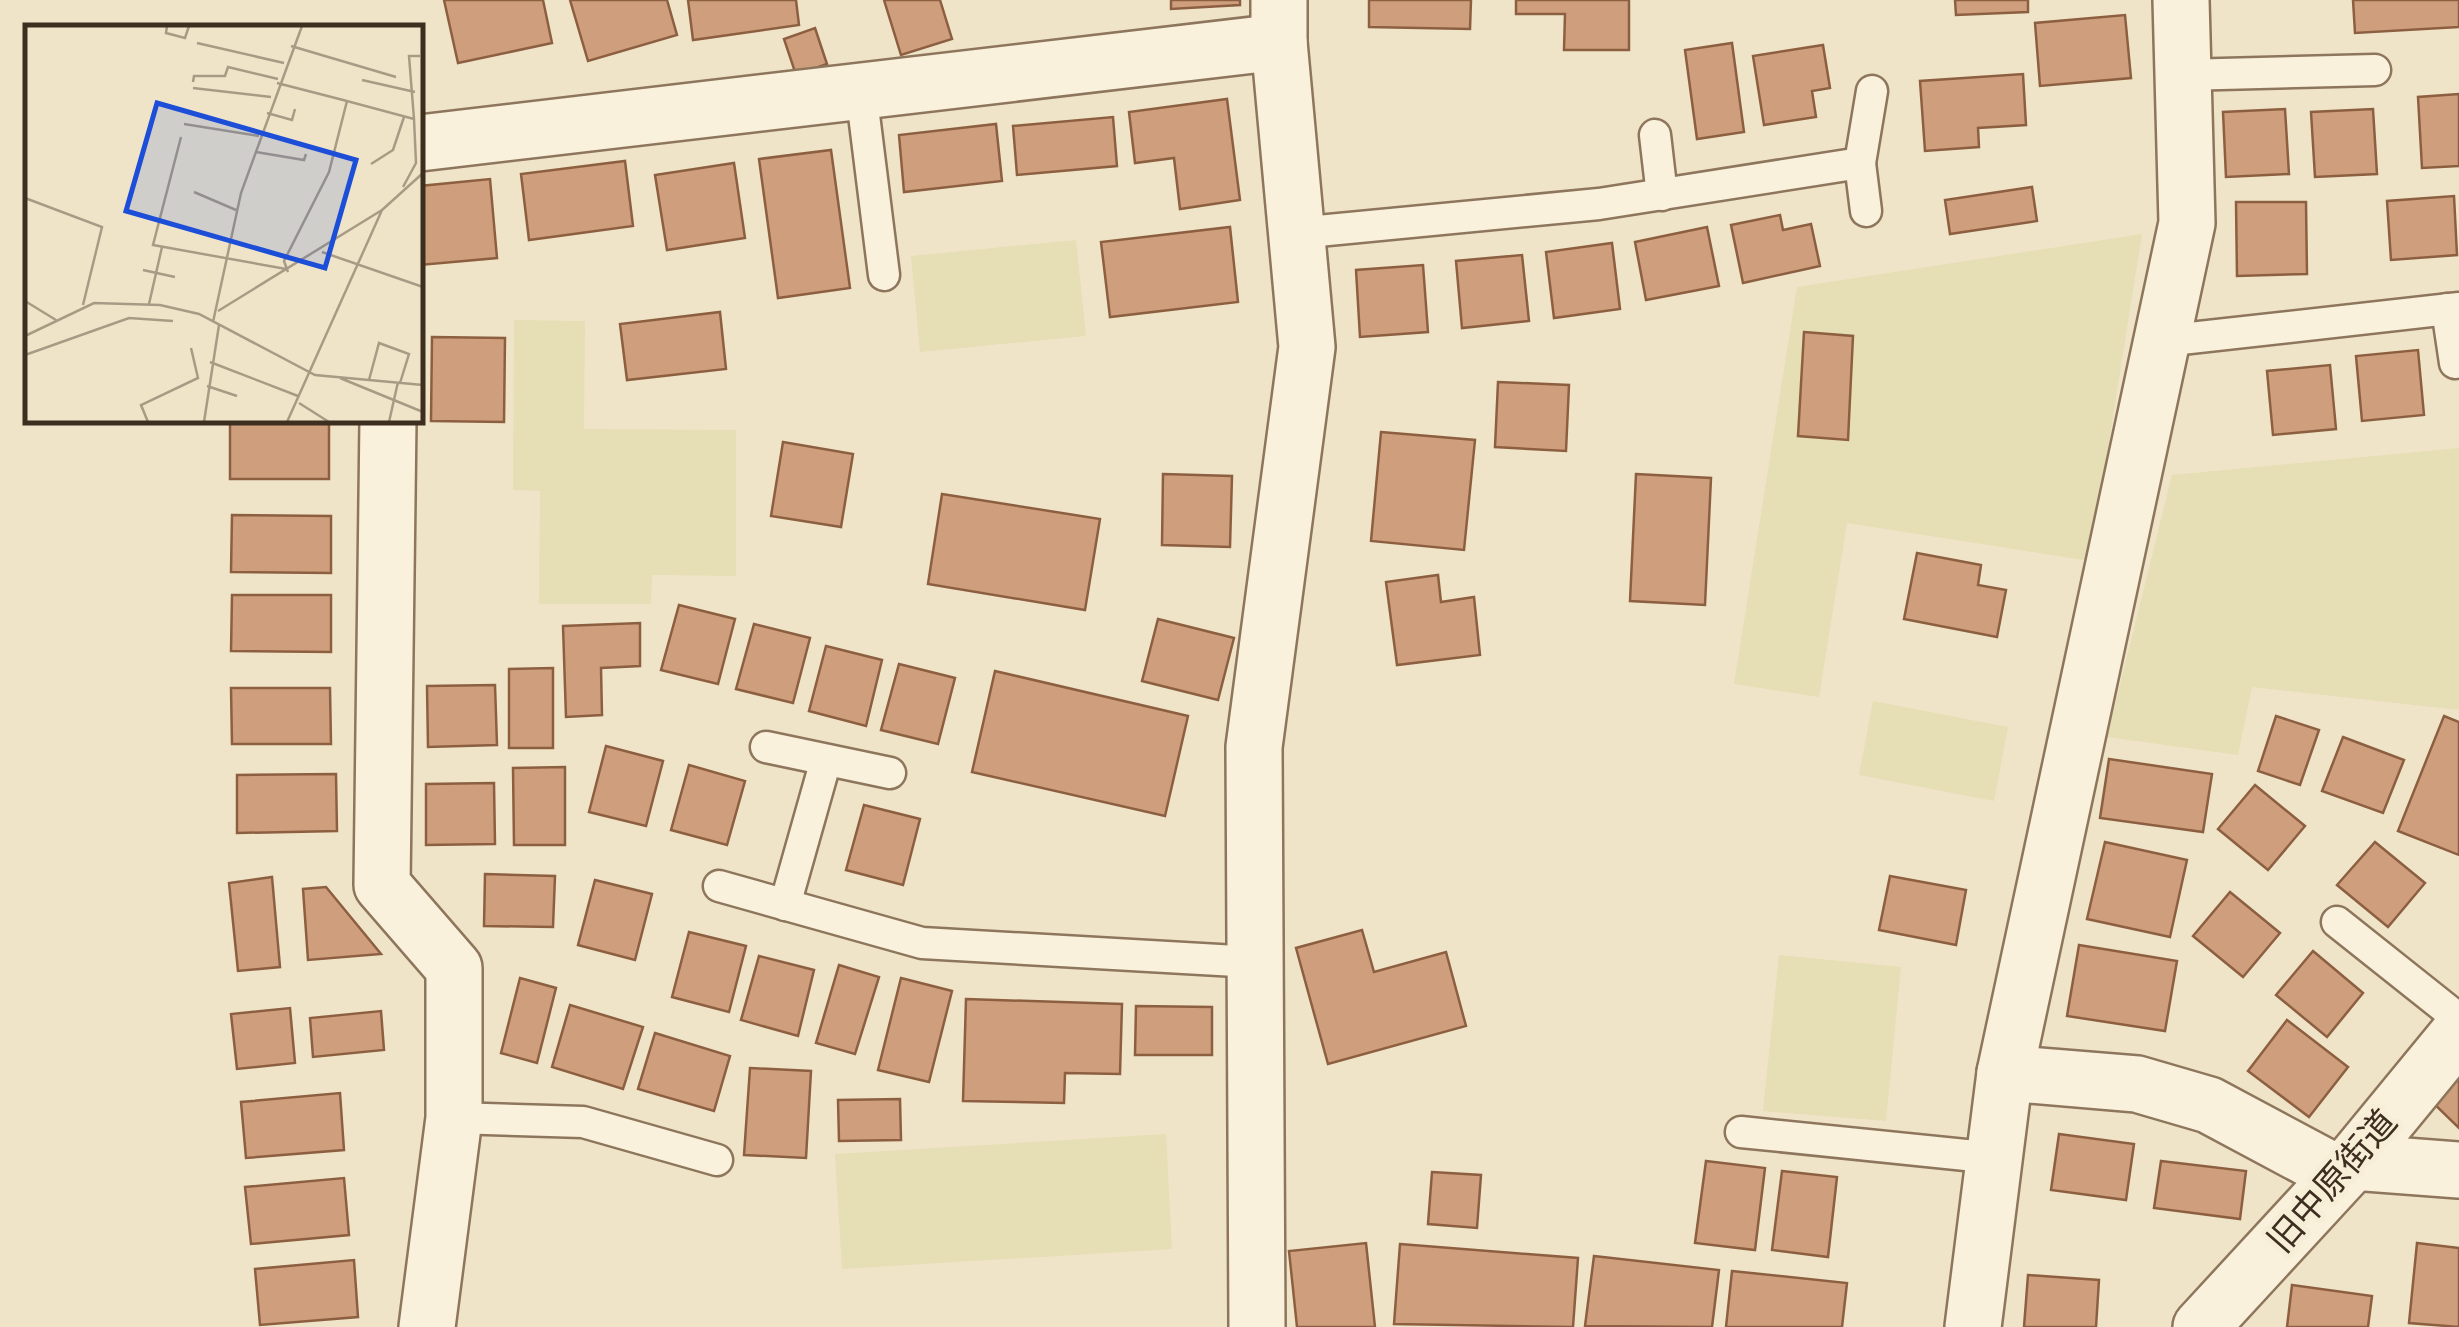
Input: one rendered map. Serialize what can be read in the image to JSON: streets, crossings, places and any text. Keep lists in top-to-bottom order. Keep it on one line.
{"streets":{"street":["旧中原街道"]}}
